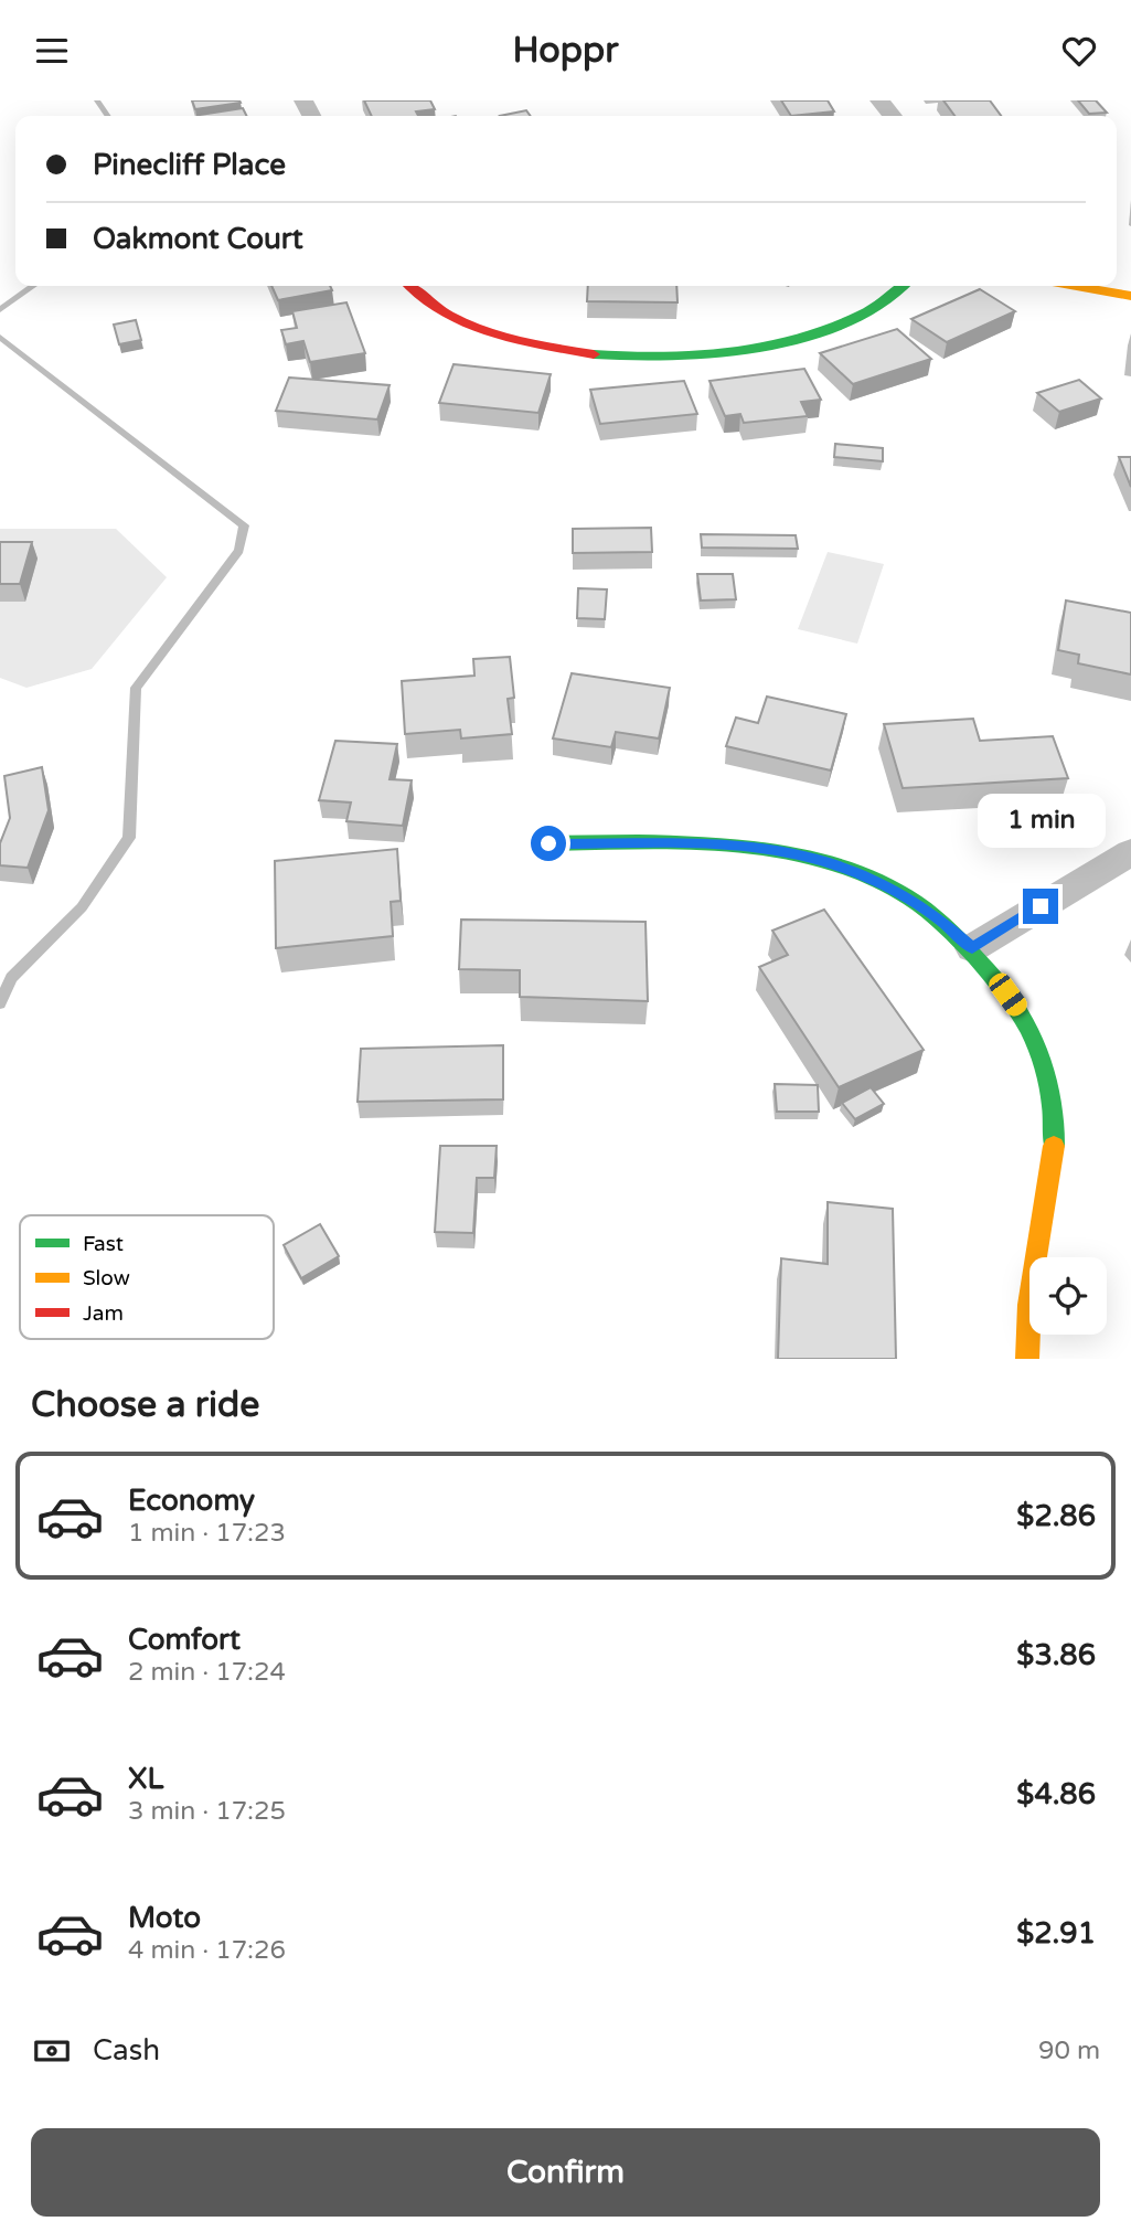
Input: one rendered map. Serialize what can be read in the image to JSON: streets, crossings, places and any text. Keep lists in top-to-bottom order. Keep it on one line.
{"legend":["Fast","Slow","Jam"],"page":{"header":"Hoppr","banner":["Pinecliff Place","Oakmont Court"],"bubble":"1 min","heading":"Choose a ride","list":[{"name":"Economy","note":"1 min · 17:23","value":"$2.86"},{"name":"Comfort","note":"2 min · 17:24","value":"$3.86"},{"name":"XL","note":"3 min · 17:25","value":"$4.86"},{"name":"Moto","note":"4 min · 17:26","value":"$2.91"}],"pay":["Cash","90 m"],"buttons":"Confirm"}}
